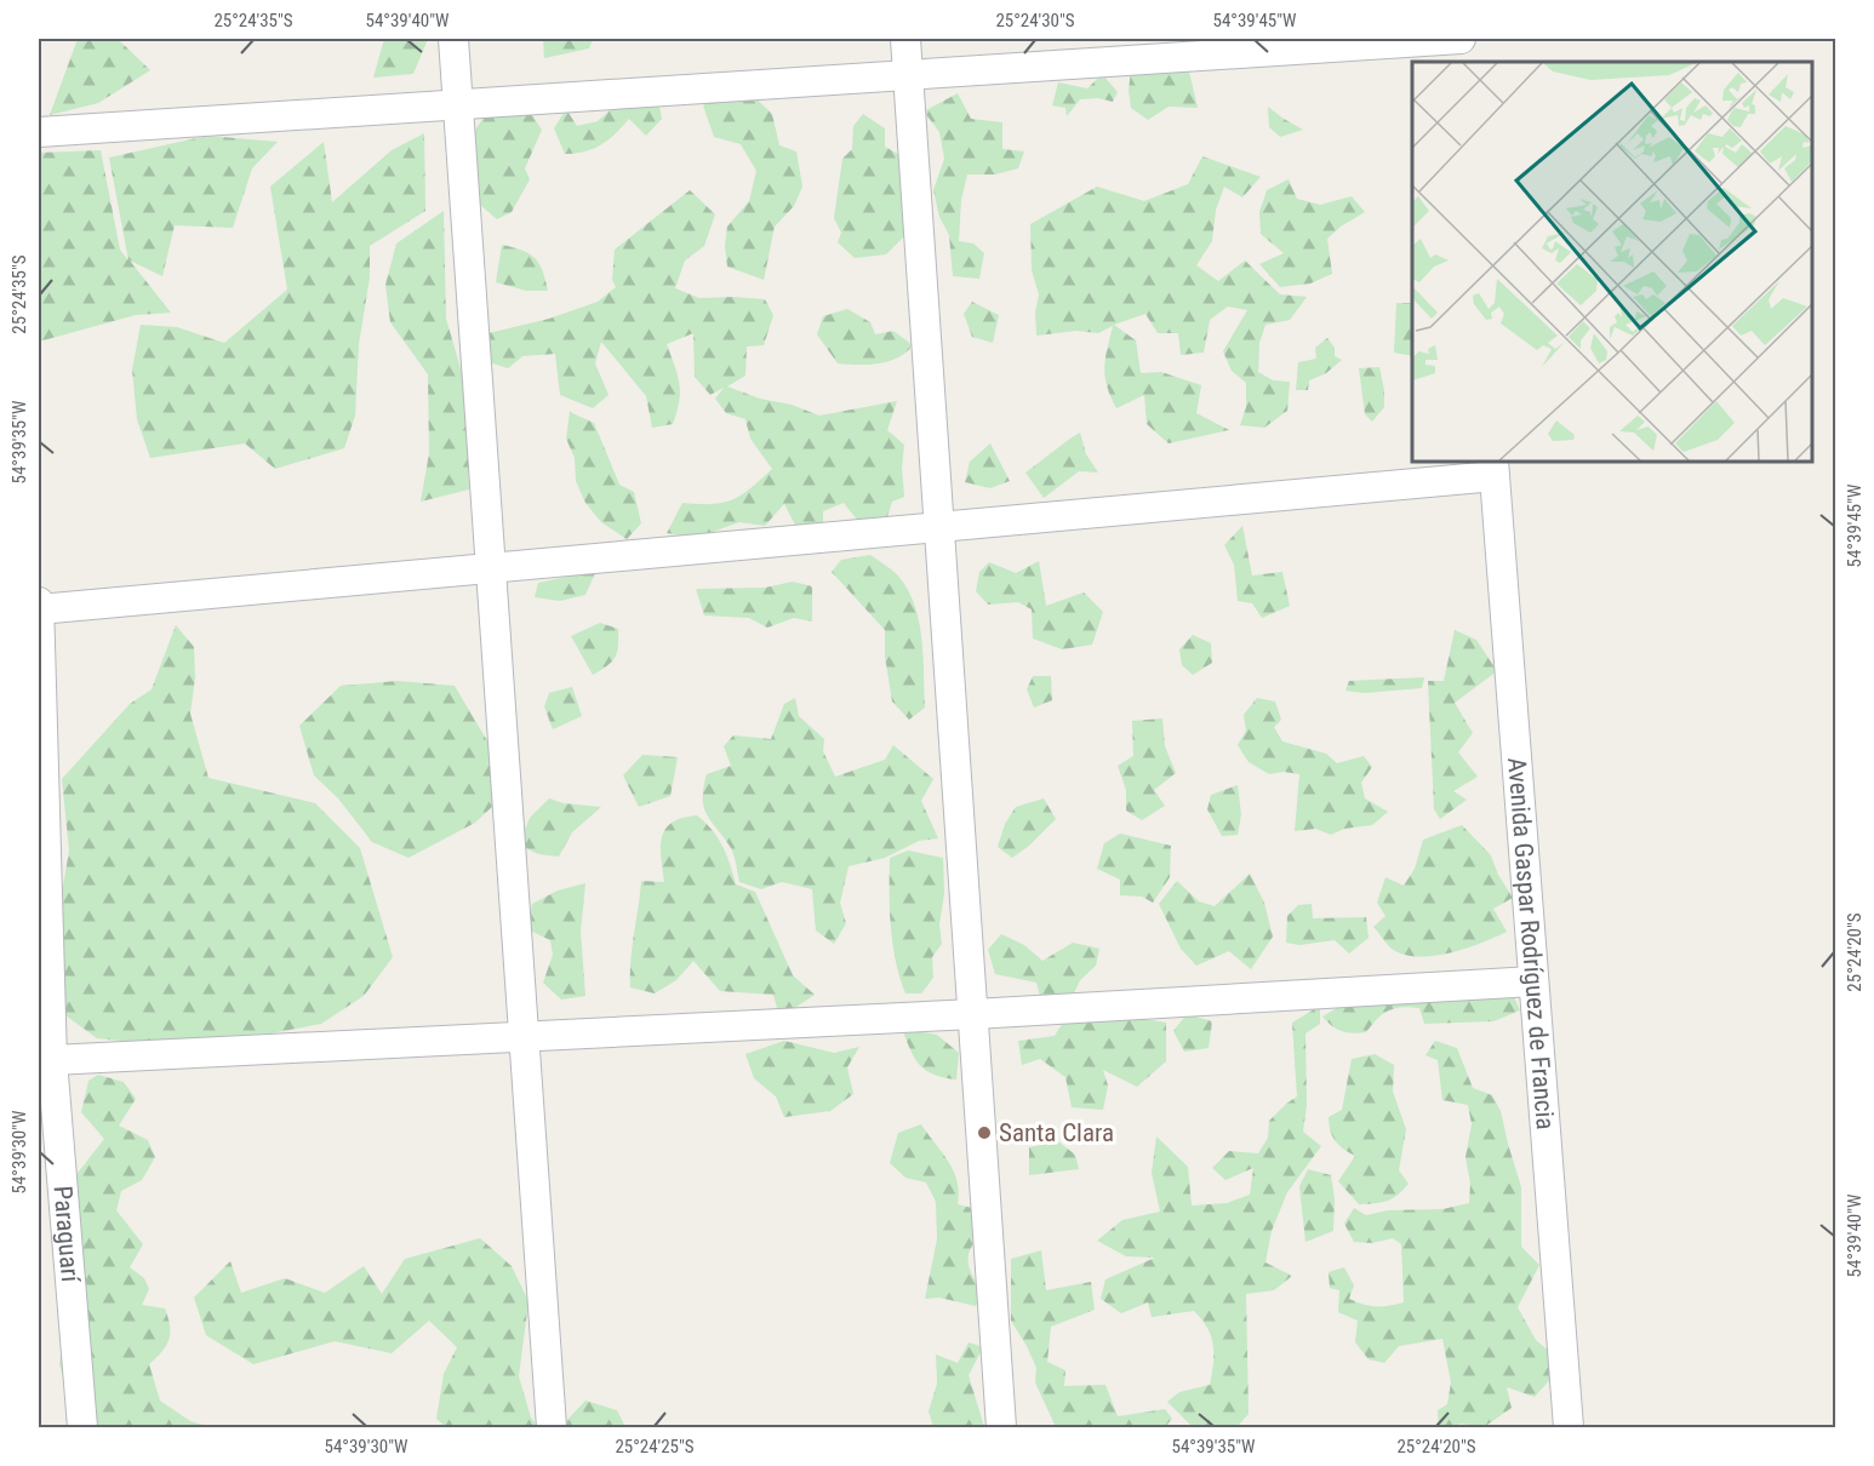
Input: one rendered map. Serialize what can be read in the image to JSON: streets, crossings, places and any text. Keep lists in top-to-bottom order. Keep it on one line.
{"streets":{"street":["Avenida Gaspar Rodríguez de Francia","Paraguarí"]},"places":["Santa Clara"],"coordinates":["25°24'35\"S","54°39'40\"W","25°24'30\"S","54°39'45\"W","54°39'35\"W","25°24'20\"S","54°39'30\"W","25°24'25\"S"]}
